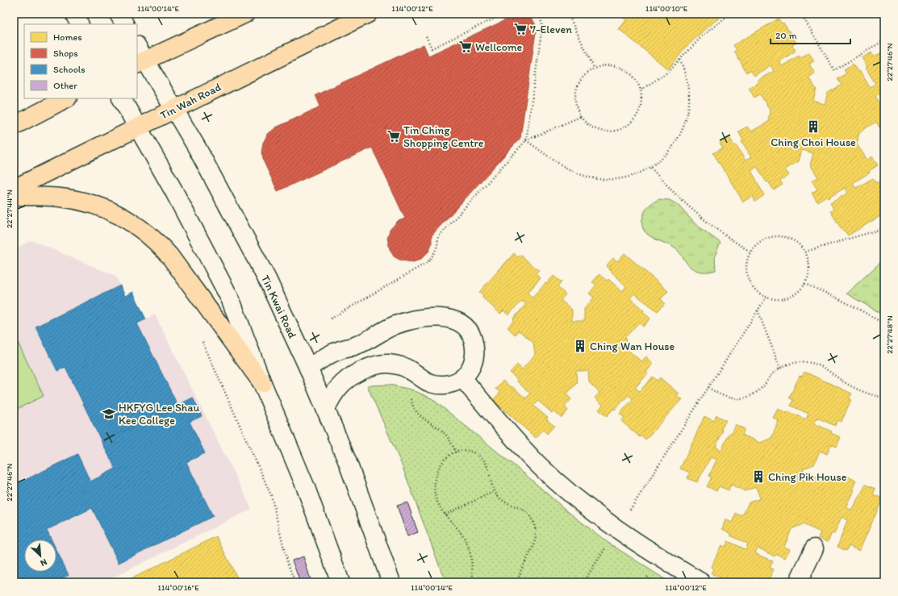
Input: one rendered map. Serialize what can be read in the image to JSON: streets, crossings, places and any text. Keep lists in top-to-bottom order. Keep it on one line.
{"streets":{"main road":["Tin Wah Road"],"street":["Tin Kwai Road"]},"crossings":[["Tin Wah Road","Tin Kwai Road"]],"places":{"supermarket":["7-Eleven","Wellcome","Tin Ching Shopping Centre"],"building":["Ching Choi House","Ching Wan House","Ching Pik House"],"school or university":["HKFYG Lee Shau Kee College"]},"legend":["Homes","Shops","Schools","Other"],"scale_bar":"20 m","north":"bottom right","coordinates":["114°00'14\"E","114°00'12\"E","114°00'10\"E","22°27'46\"N","22°27'44\"N","22°27'48\"N","114°00'16\"E"]}
